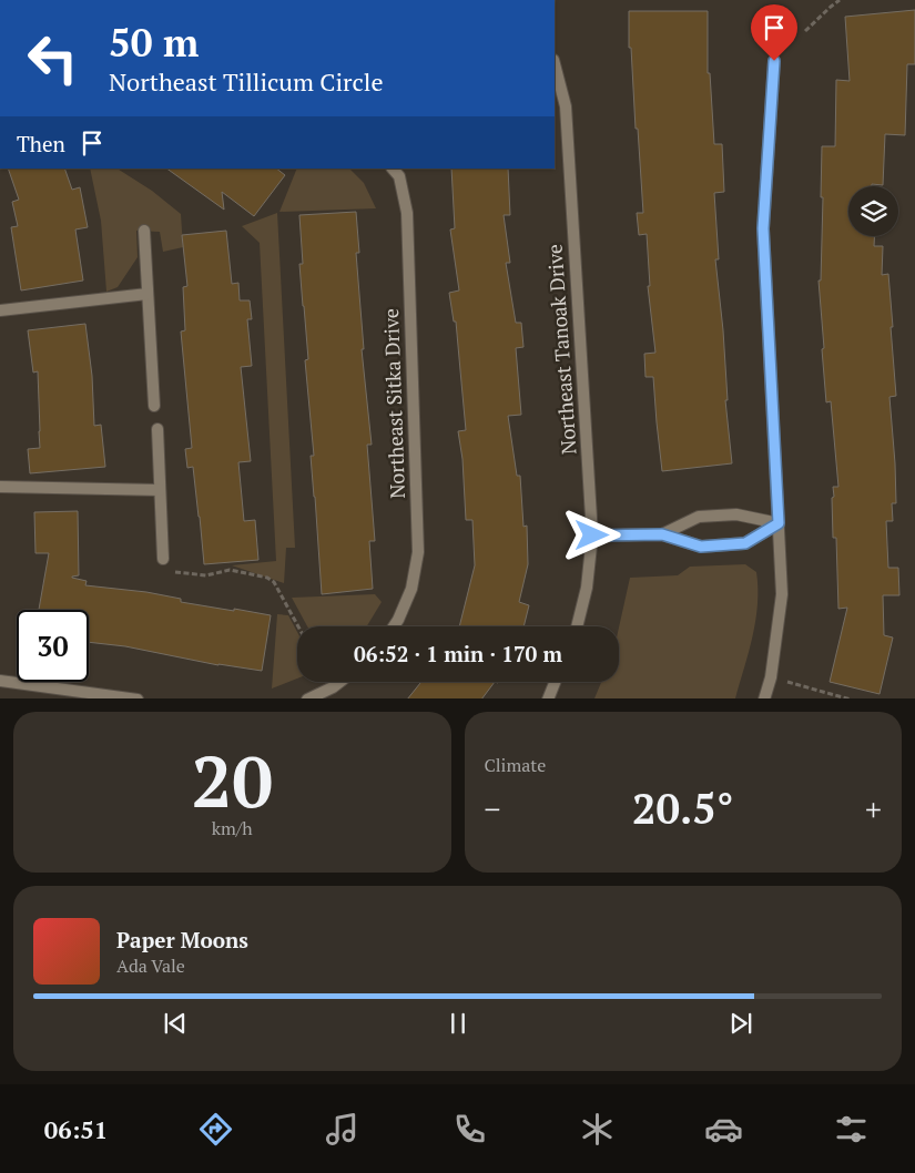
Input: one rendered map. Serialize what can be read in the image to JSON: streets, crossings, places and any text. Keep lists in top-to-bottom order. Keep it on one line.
{"streets":{"street":["Northeast Tanoak Drive","Northeast Sitka Drive"]},"page":{"turn":["50 m","Northeast Tillicum Circle"],"then":"Then","limit":"30","trip":"06:52 · 1 min · 170 m","tile":[["20","km/h"],"Climate"],"heat":["−","20.5°","+"],"song":["Paper Moons","Ada Vale"],"tabs":"06:51"}}
